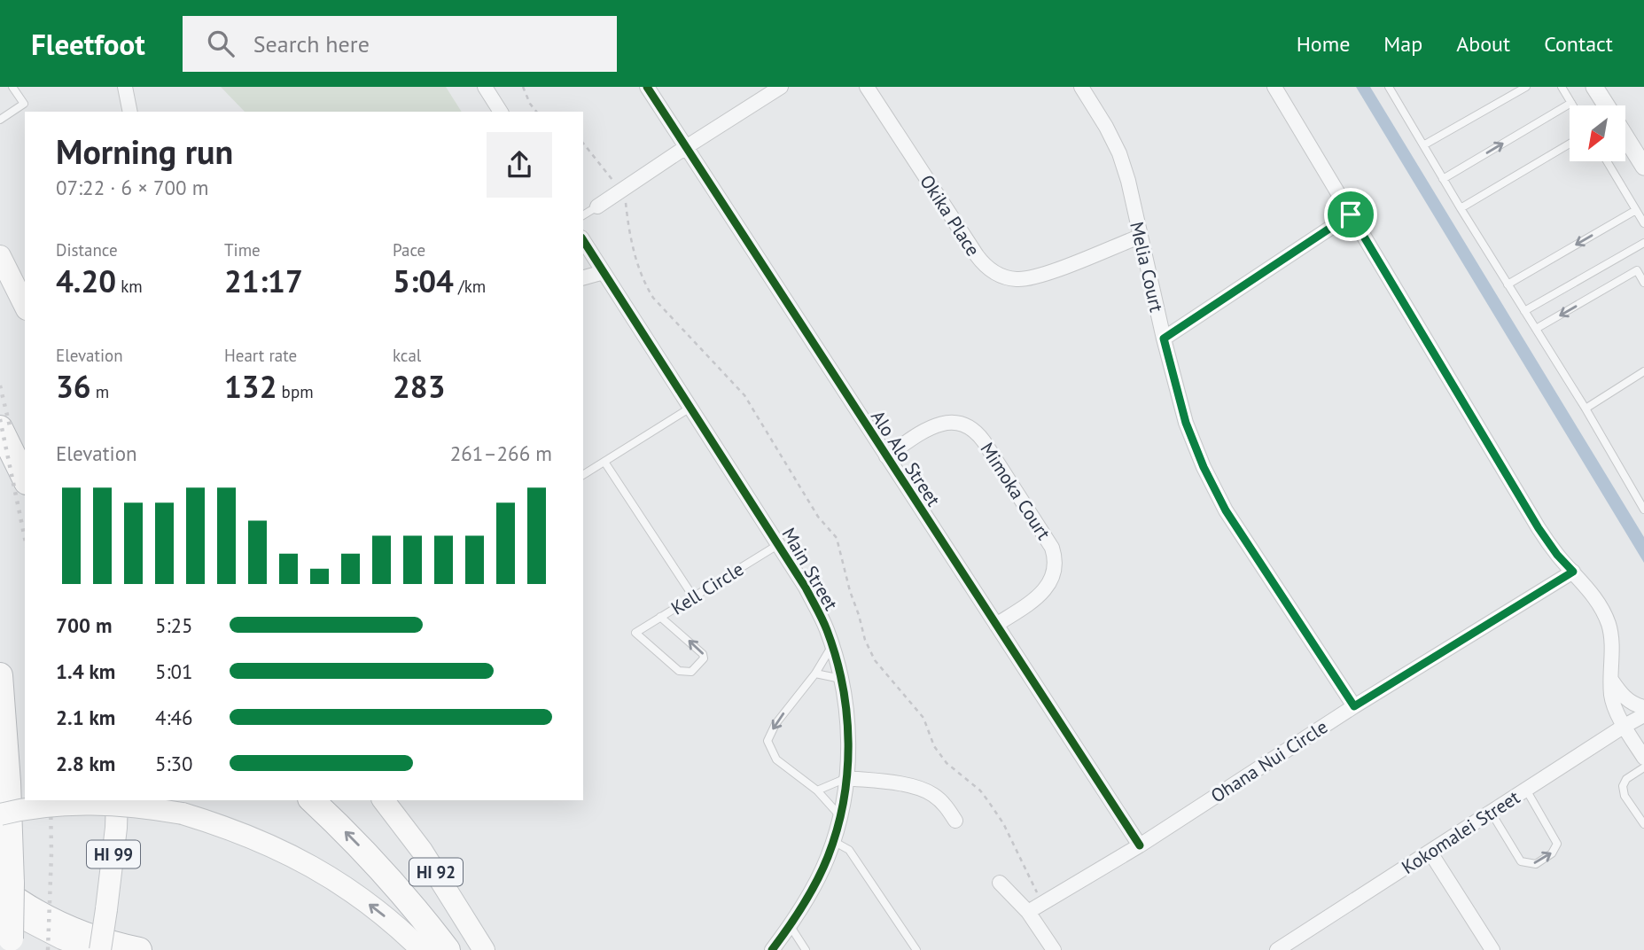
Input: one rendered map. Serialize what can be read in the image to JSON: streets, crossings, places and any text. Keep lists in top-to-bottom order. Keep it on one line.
{"streets":{"main road":["HI 99","HI 92"],"street":["Okika Place","Melia Court","Alo Alo Street","Mimoka Court","Main Street","Ohana Nui Circle","Kokomalei Street"],"lane":["Kell Circle"]},"crossings":[["Okika Place","Melia Court"],["Melia Court","Ohana Nui Circle"],["Alo Alo Street","Mimoka Court"],["Alo Alo Street","Ohana Nui Circle"],["Main Street","Kell Circle"]],"north":"bottom left","page":{"header":"Fleetfoot","search":"Search here","nav":["Home","Map","About","Contact"],"heading":["Morning run","07:22 · 6 × 700 m"],"stats":[["Distance","4.20 km"],["Time","21:17"],["Pace","5:04 /km"],["Elevation","36 m"],["Heart rate","132 bpm"],["kcal","283"]],"chart":["Elevation","261–266 m"],"list":[{"name":"700 m","note":"5:25"},{"name":"1.4 km","note":"5:01"},{"name":"2.1 km","note":"4:46"},{"name":"2.8 km","note":"5:30"}]}}
